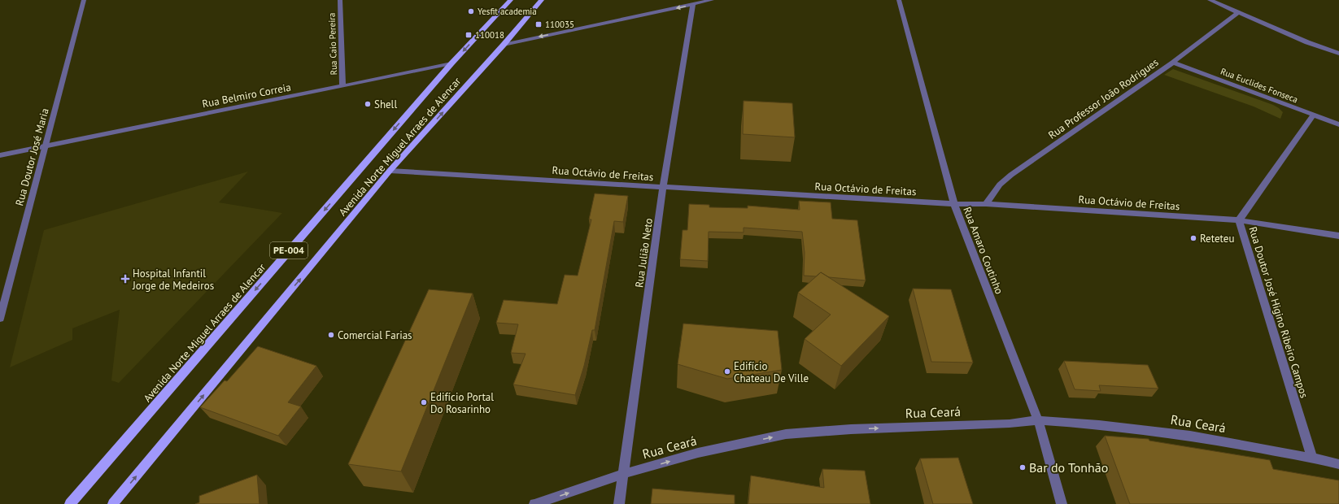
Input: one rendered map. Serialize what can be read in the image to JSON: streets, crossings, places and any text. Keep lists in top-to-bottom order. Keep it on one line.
{"streets":{"main road":["Avenida Norte Miguel Arraes de Alencar","PE-004"],"street":["Rua Caio Pereira","Rua Euclides Fonseca","Rua Belmiro Correia","Rua Professor João Rodrigues","Rua Doutor José Maria","Rua Octávio de Freitas","Rua Amaro Coutinho","Rua Julião Neto","Rua Doutor José Higino Ribeiro Campos","Rua Ceará"]},"crossings":[["Rua Caio Pereira","Rua Belmiro Correia"],["Rua Euclides Fonseca","Rua Professor João Rodrigues"],["Rua Euclides Fonseca","Rua Doutor José Higino Ribeiro Campos"],["Rua Belmiro Correia","Avenida Norte Miguel Arraes de Alencar"],["Rua Belmiro Correia","Rua Doutor José Maria"],["Rua Professor João Rodrigues","Rua Octávio de Freitas"],["Avenida Norte Miguel Arraes de Alencar","Rua Octávio de Freitas"],["Rua Octávio de Freitas","Rua Amaro Coutinho"],["Rua Octávio de Freitas","Rua Julião Neto"],["Rua Octávio de Freitas","Rua Doutor José Higino Ribeiro Campos"],["Rua Amaro Coutinho","Rua Ceará"],["Rua Julião Neto","Rua Ceará"],["Rua Doutor José Higino Ribeiro Campos","Rua Ceará"]],"one_way":["Rua Ceará"],"places":{"other":["Yesfit academia","Shell","Reteteu","Comercial Farias","Edifício Chateau De Ville","Edifício Portal Do Rosarinho","Bar do Tonhão"],"transit":["110035","110018"],"health":["Hospital Infantil Jorge de Medeiros"]}}
